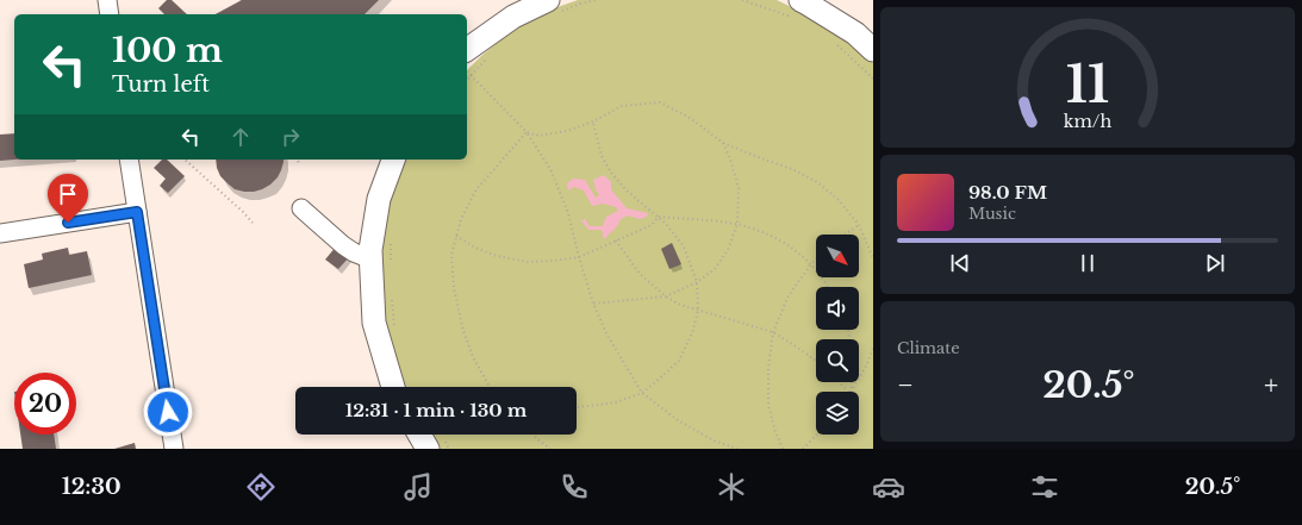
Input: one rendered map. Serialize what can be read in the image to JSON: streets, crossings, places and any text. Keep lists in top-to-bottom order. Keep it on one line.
{"north":"bottom right","page":{"turn":["100 m","Turn left"],"song":["98.0 FM","Music"],"tile":"Climate","heat":["−","20.5°","+"],"limit":"20","trip":"12:31 · 1 min · 130 m","tabs":["12:30","20.5°"],"gauge":["11","km/h"]}}
